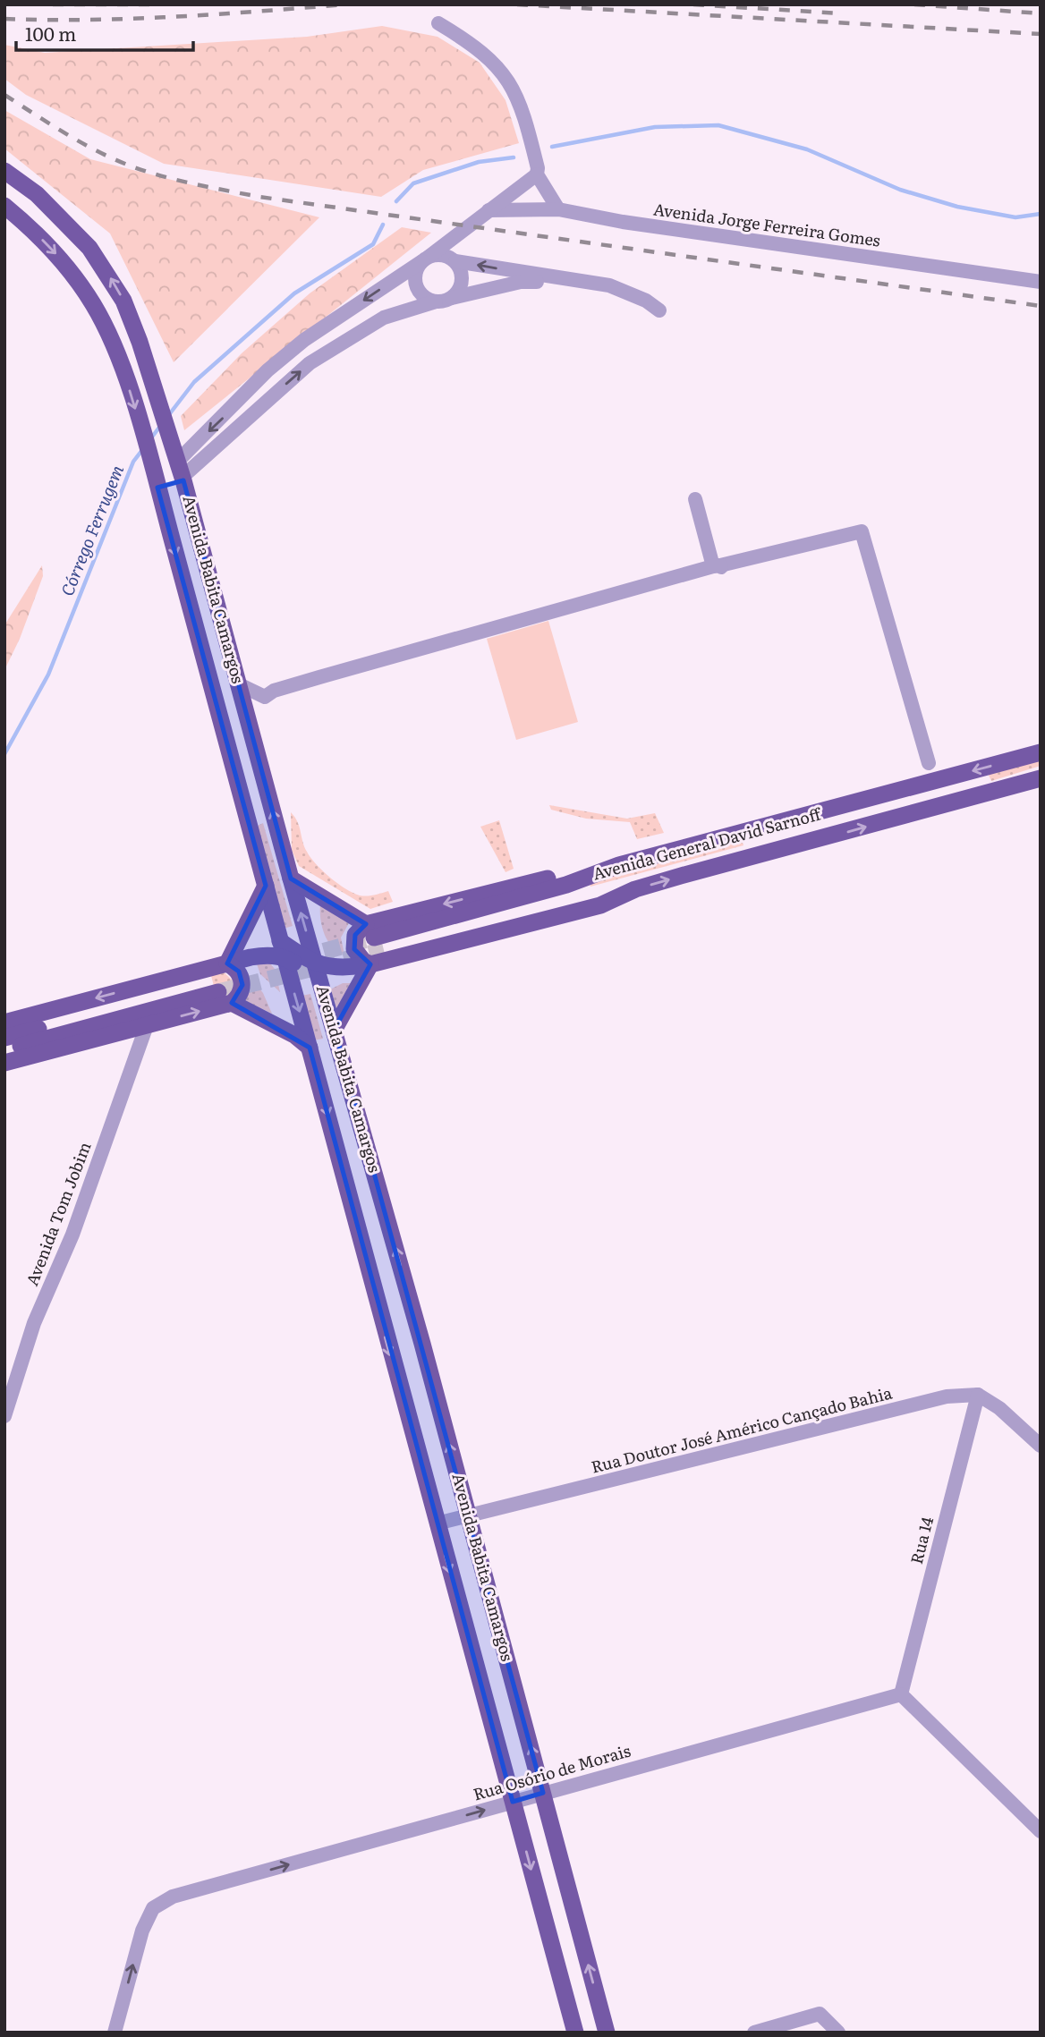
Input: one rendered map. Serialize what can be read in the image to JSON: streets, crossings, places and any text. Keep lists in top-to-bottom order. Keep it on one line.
{"streets":{"main road":["Avenida Babita Camargos","Avenida General David Sarnoff"],"street":["Avenida Jorge Ferreira Gomes","Avenida Tom Jobim","Rua Doutor José Américo Cançado Bahia","Rua 14","Rua Osório de Morais"]},"crossings":[["Avenida Babita Camargos","Avenida General David Sarnoff"],["Avenida Babita Camargos","Rua Doutor José Américo Cançado Bahia"],["Avenida Babita Camargos","Rua Osório de Morais"],["Rua Doutor José Américo Cançado Bahia","Rua 14"],["Rua 14","Rua Osório de Morais"]],"one_way":["Rua Osório de Morais"],"water":["Córrego Ferrugem"],"scale_bar":"100 m"}
